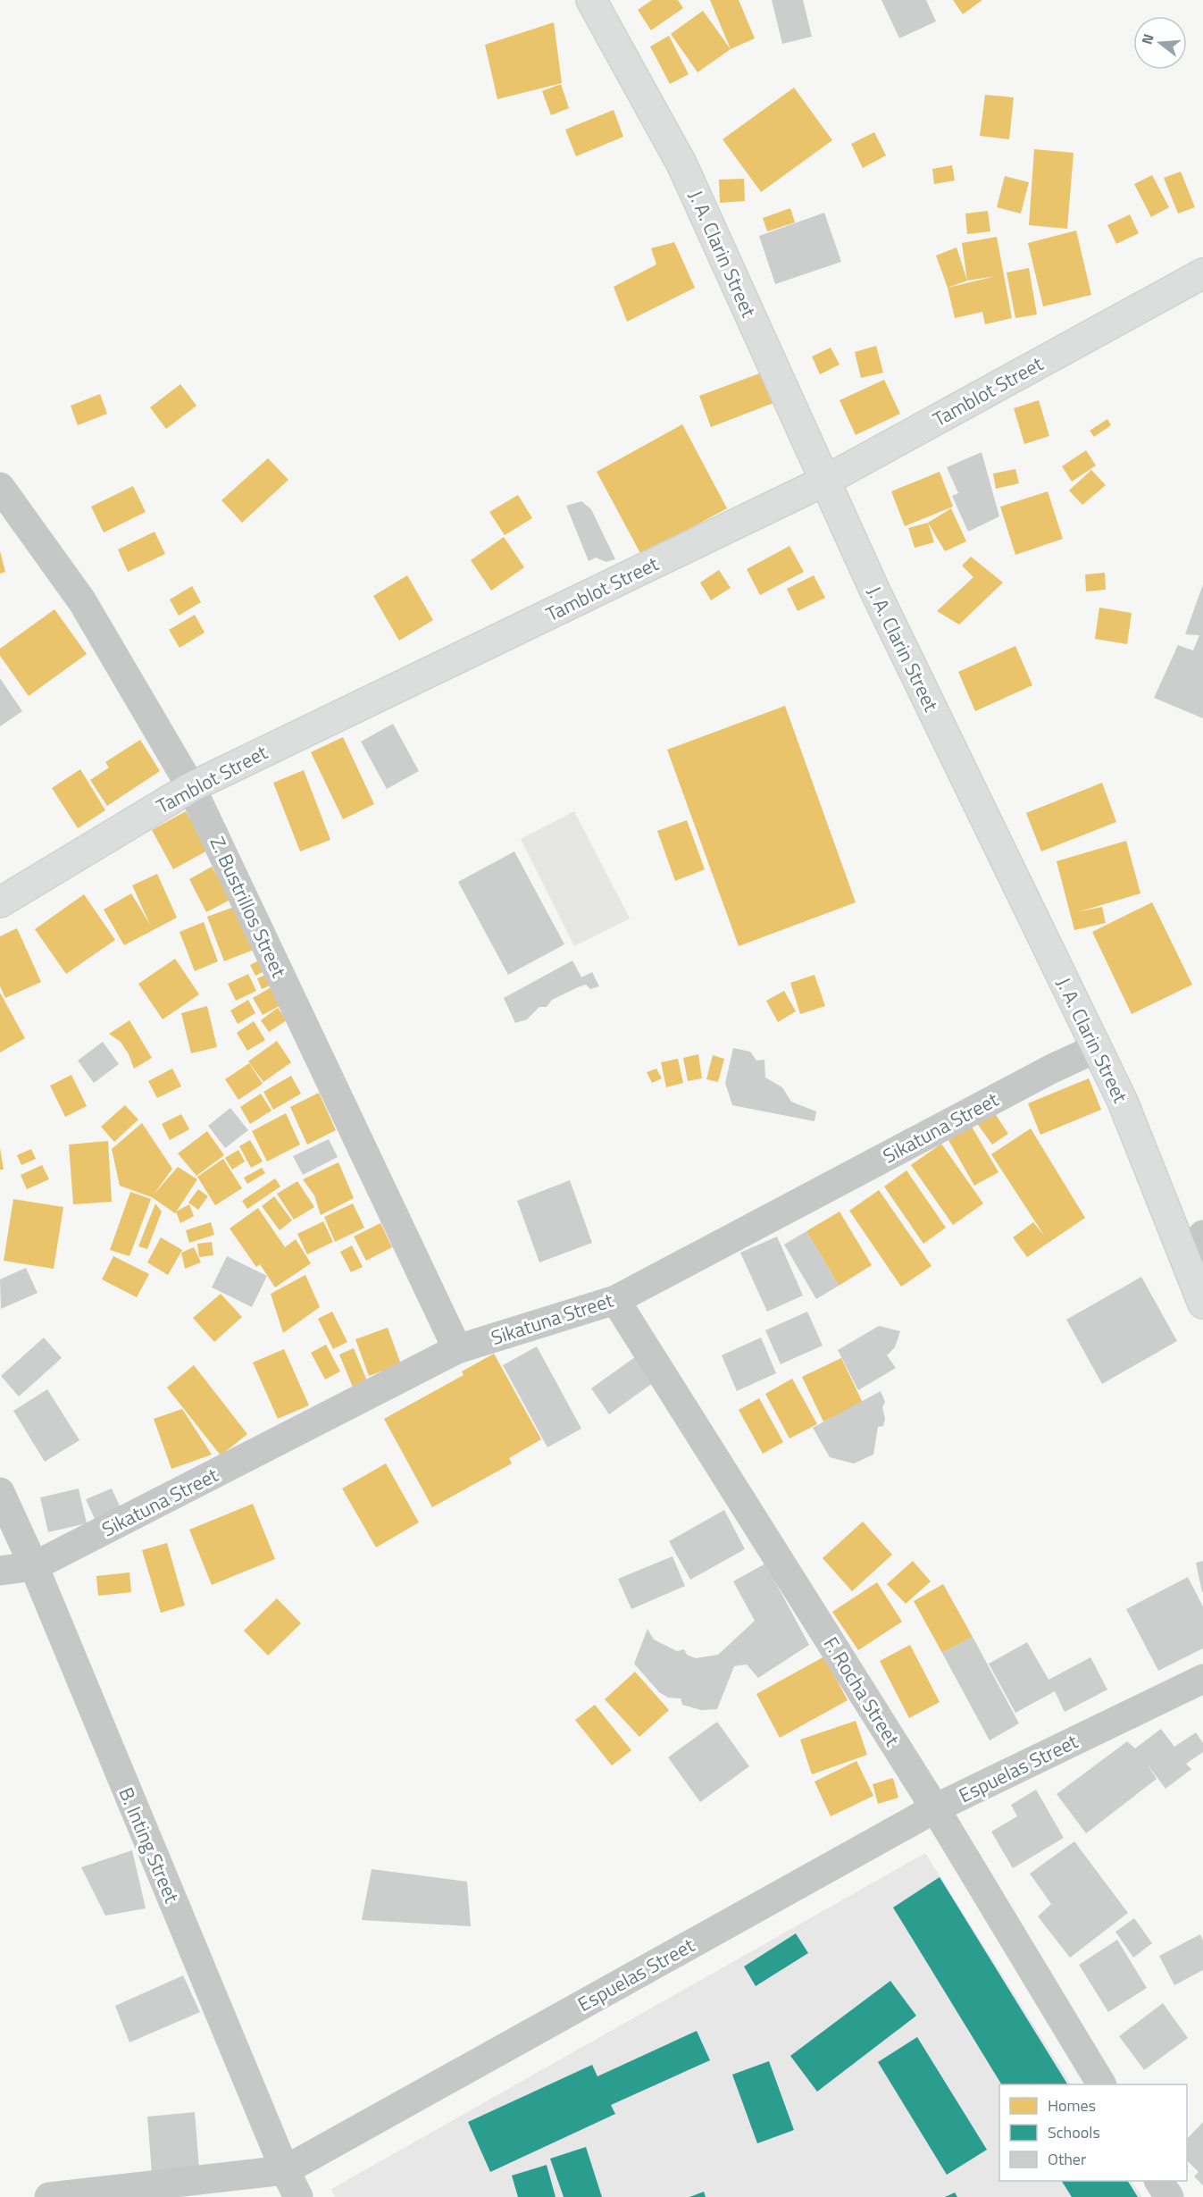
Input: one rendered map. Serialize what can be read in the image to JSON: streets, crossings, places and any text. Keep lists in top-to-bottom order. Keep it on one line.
{"streets":{"main road":["J. A. Clarin Street","Tamblot Street"],"street":["Z. Bustrillos Street","Sikatuna Street","F. Rocha Street","Espuelas Street","B. Inting Street"]},"crossings":[["J. A. Clarin Street","Tamblot Street"],["J. A. Clarin Street","Sikatuna Street"],["Tamblot Street","Z. Bustrillos Street"],["Z. Bustrillos Street","Sikatuna Street"],["Sikatuna Street","F. Rocha Street"],["Sikatuna Street","B. Inting Street"],["F. Rocha Street","Espuelas Street"],["Espuelas Street","B. Inting Street"]],"legend":["Homes","Schools","Other"],"north":"left"}
